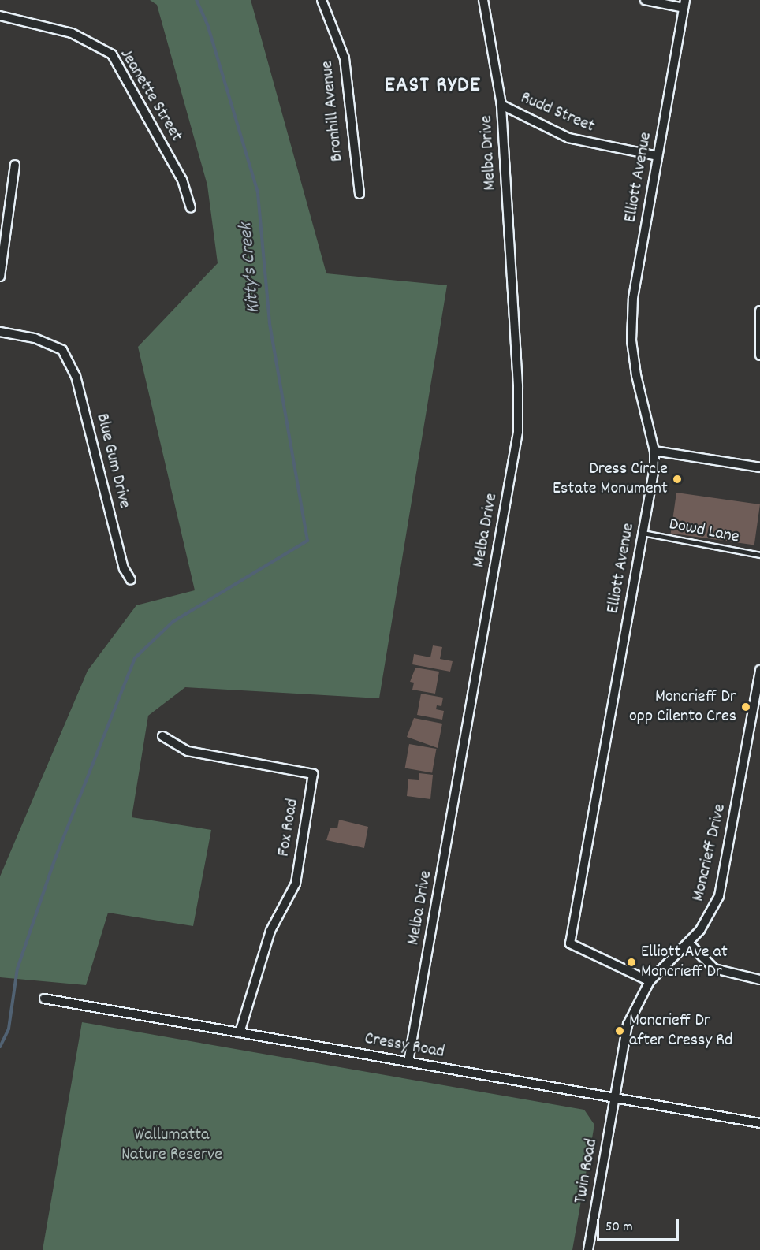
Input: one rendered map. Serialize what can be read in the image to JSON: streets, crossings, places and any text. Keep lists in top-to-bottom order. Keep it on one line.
{"streets":{"street":["Jeanette Street","Bronhill Avenue","Rudd Street","Melba Drive","Elliott Avenue","Blue Gum Drive","Fox Road","Moncrieff Drive","Cressy Road","Twin Road"],"lane":["Dowd Lane"]},"crossings":[["Rudd Street","Melba Drive"],["Rudd Street","Elliott Avenue"],["Melba Drive","Cressy Road"],["Elliott Avenue","Dowd Lane"],["Elliott Avenue","Moncrieff Drive"],["Fox Road","Cressy Road"],["Moncrieff Drive","Cressy Road"],["Moncrieff Drive","Twin Road"],["Cressy Road","Twin Road"]],"districts":["EAST RYDE"],"water":["Kitty's Creek"],"parks":["Wallumatta Nature Reserve"],"places":["Dress Circle Estate Monument","Moncrieff Dr opp Cilento Cres","Elliott Ave at Moncrieff Dr","Moncrieff Dr after Cressy Rd"],"scale_bar":"50 m"}
